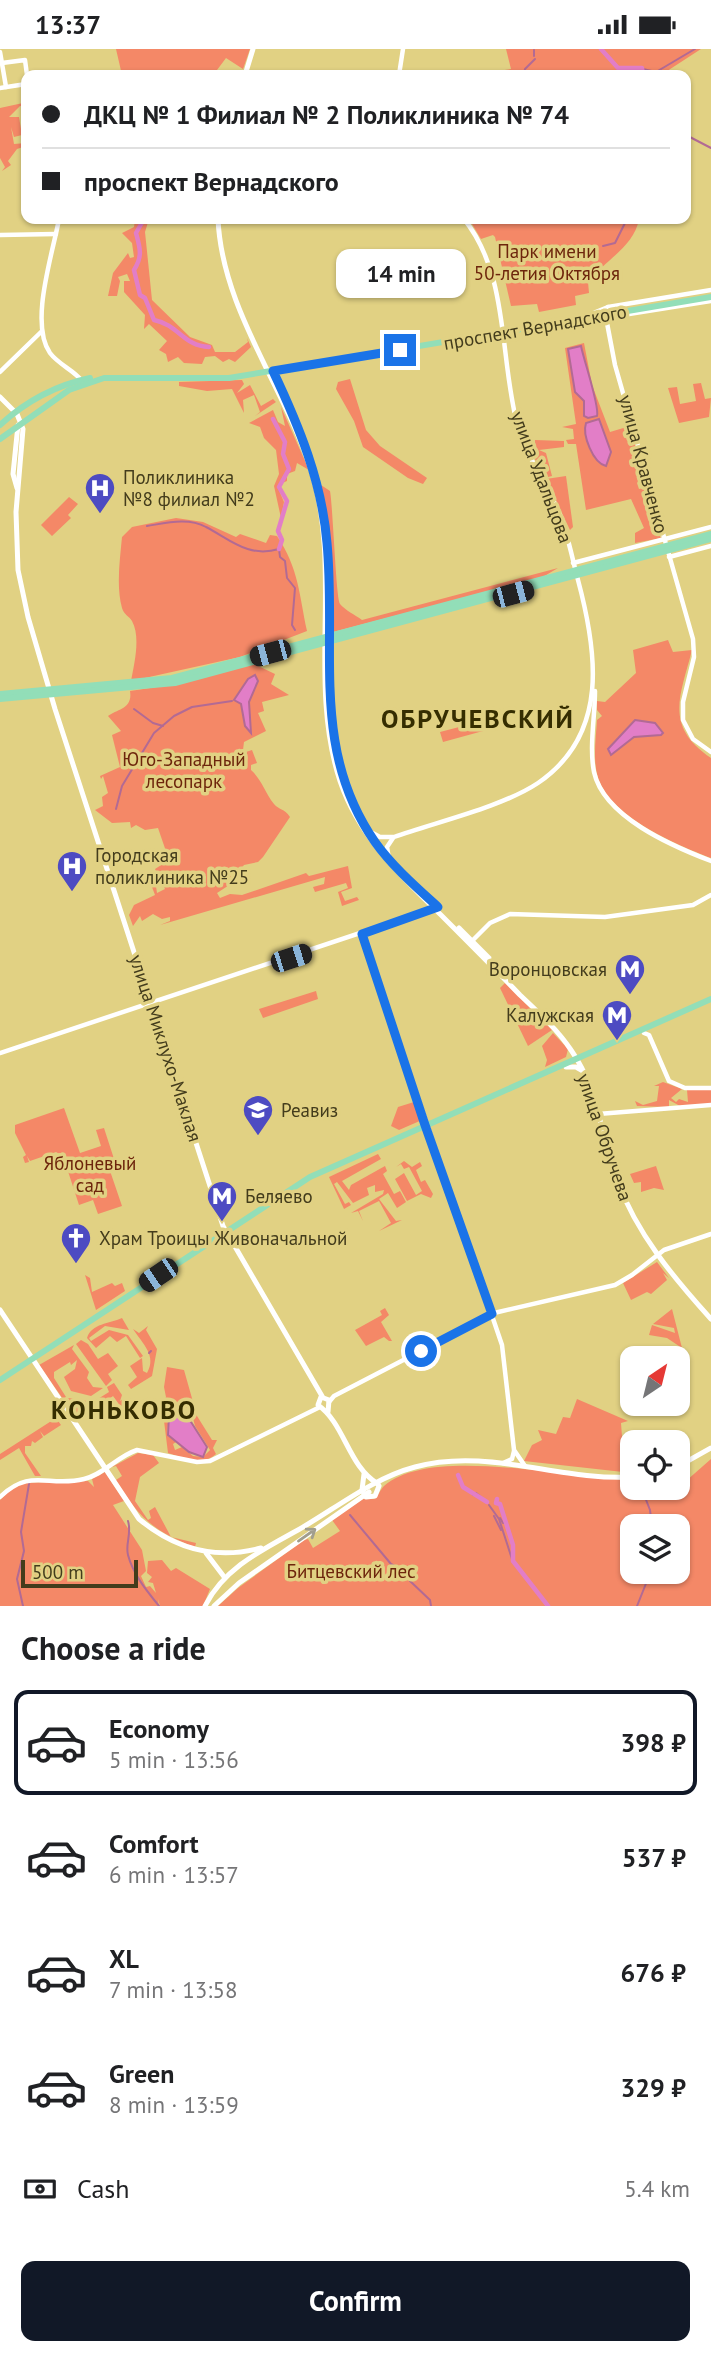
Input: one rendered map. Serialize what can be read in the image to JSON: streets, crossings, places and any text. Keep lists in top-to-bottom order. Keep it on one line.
{"streets":{"main road":["проспект Вернадского","улица Миклухо-Маклая","улица Обручева"],"street":["улица Кравченко","улица Удальцова"]},"crossings":[["проспект Вернадского","улица Кравченко"],["проспект Вернадского","улица Удальцова"],["проспект Вернадского","улица Обручева"]],"districts":["ОБРУЧЕВСКИЙ","КОНЬКОВО"],"parks":["Парк имени 50-летия Октября","Юго-Западный лесопарк","Яблоневый сад","Битцевский лес"],"places":{"hospital":["Поликлиника №8 филиал №2","Городская поликлиника №25"],"metro station":["Воронцовская","Калужская","Беляево"],"school or university":["Реавиз"],"church":["Храм Троицы Живоначальной"]},"scale_bar":"500 m","north":"top right","page":{"status":"13:37","banner":["ДКЦ № 1 Филиал № 2 Поликлиника № 74","проспект Вернадского"],"bubble":"14 min","scale":"500 m","heading":"Choose a ride","list":[{"name":"Economy","note":"5 min · 13:56","value":"398 ₽"},{"name":"Comfort","note":"6 min · 13:57","value":"537 ₽"},{"name":"XL","note":"7 min · 13:58","value":"676 ₽"},{"name":"Green","note":"8 min · 13:59","value":"329 ₽"}],"pay":["Cash","5.4 km"],"buttons":"Confirm"}}
